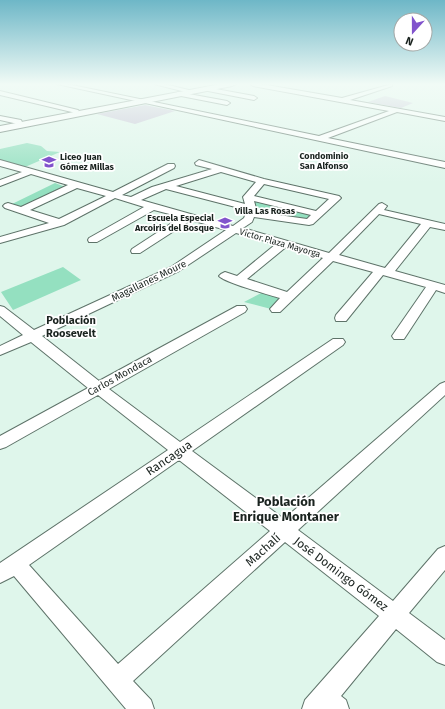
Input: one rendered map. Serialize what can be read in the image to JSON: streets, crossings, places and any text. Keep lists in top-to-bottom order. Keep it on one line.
{"streets":{"street":["Víctor Plaza Mayorga","Magallanes Moure","Carlos Mondaca","Rancagua","Machalí","José Domingo Gómez"]},"crossings":[["Víctor Plaza Mayorga","Magallanes Moure"],["Magallanes Moure","José Domingo Gómez"],["Carlos Mondaca","José Domingo Gómez"],["Rancagua","José Domingo Gómez"],["Machalí","José Domingo Gómez"]],"districts":["Condominio San Alfonso","Villa Las Rosas","Población Roosevelt","Población Enrique Montaner"],"places":{"school or university":["Liceo Juan Gómez Millas","Escuela Especial Arcoiris del Bosque"]},"north":"bottom"}
